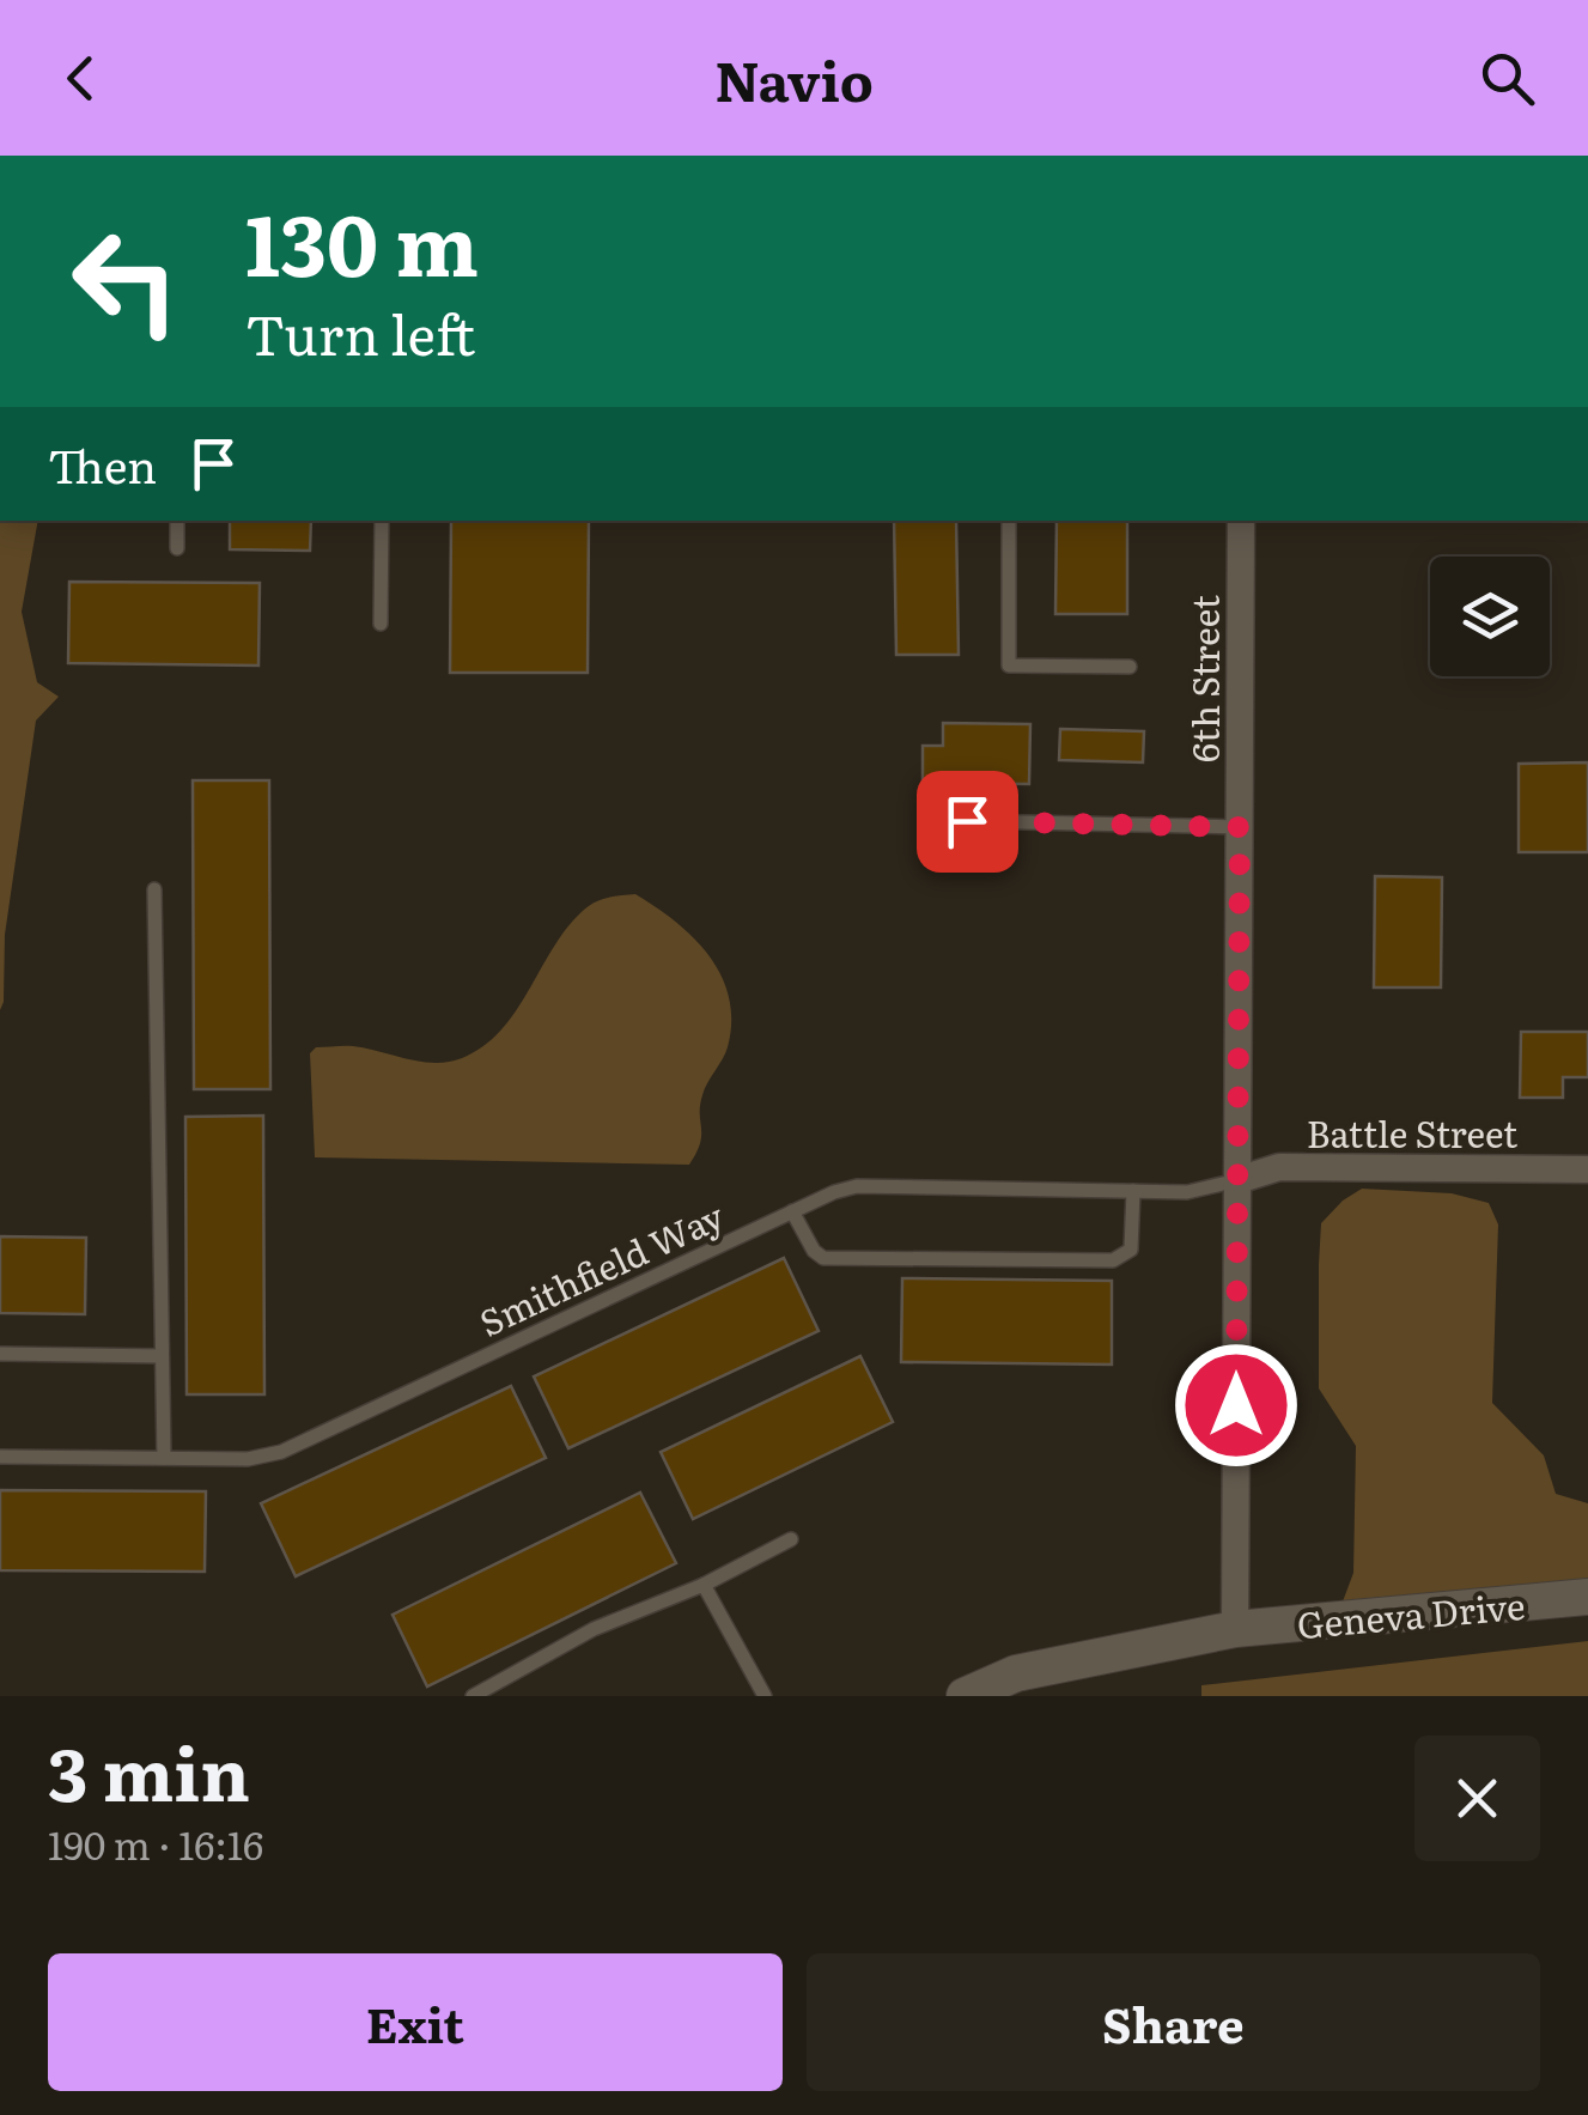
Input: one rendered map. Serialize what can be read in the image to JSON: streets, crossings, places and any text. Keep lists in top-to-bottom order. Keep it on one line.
{"streets":{"main road":["Geneva Drive"],"street":["6th Street","Battle Street"],"lane":["Smithfield Way"]},"crossings":[["6th Street","Battle Street"],["6th Street","Smithfield Way"],["6th Street","Geneva Drive"],["Battle Street","Smithfield Way"]],"page":{"header":"Navio","turn":["130 m","Turn left"],"then":"Then","heading":["3 min","190 m · 16:16"],"buttons":["Exit","Share"]}}
